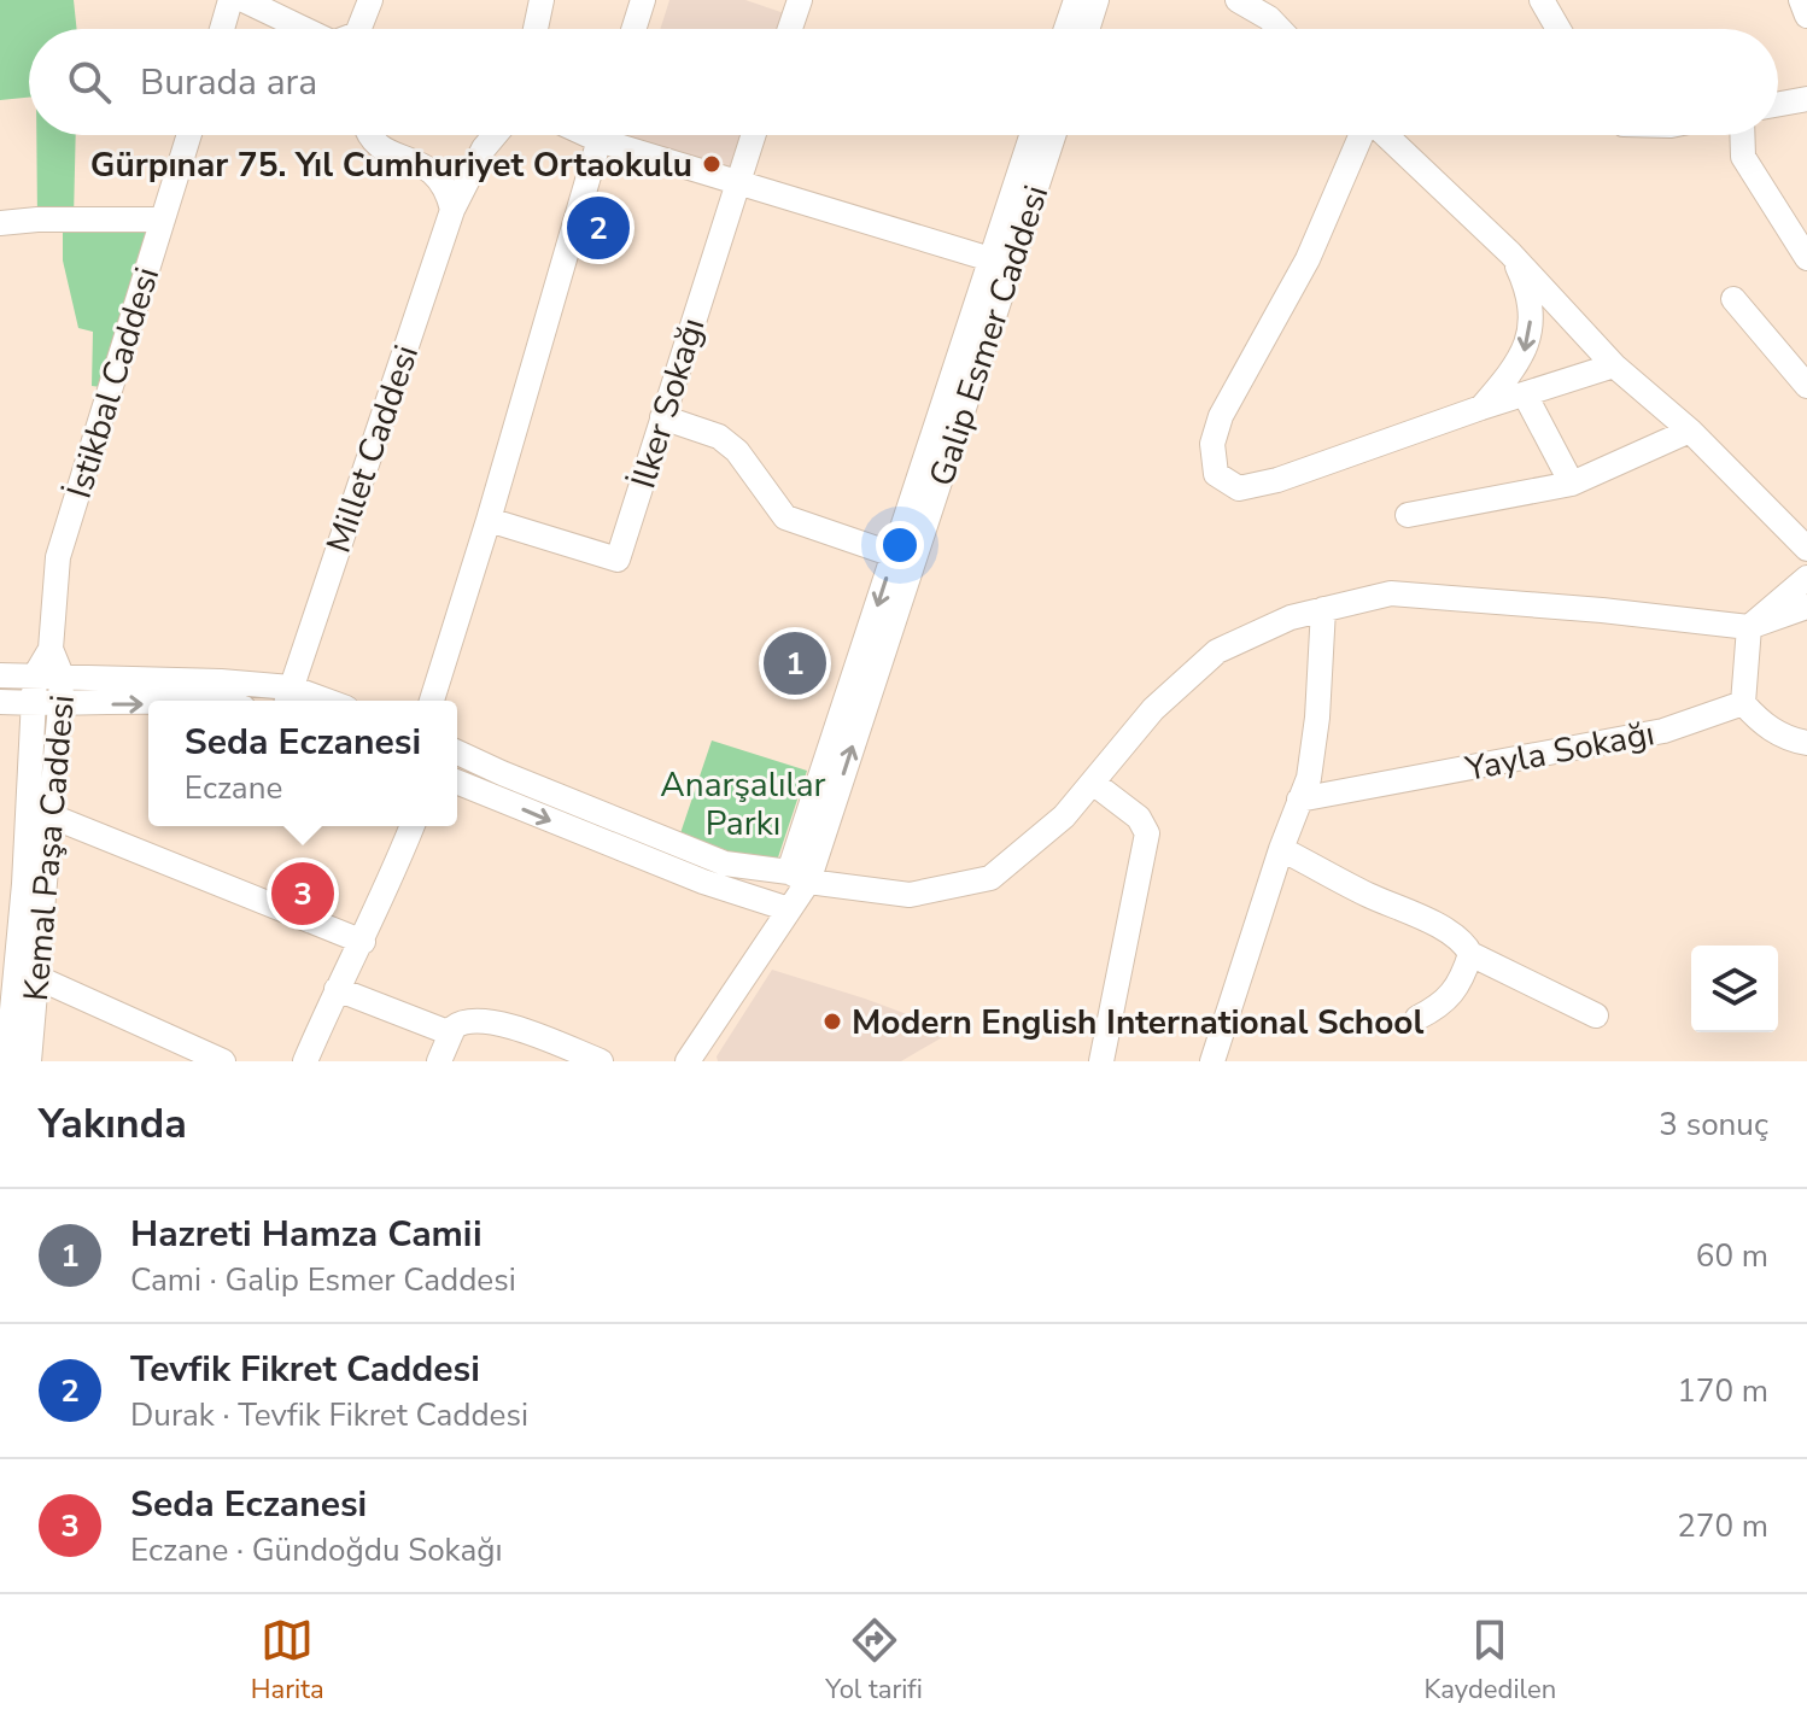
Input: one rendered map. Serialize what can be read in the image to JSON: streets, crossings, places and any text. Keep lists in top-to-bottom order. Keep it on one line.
{"streets":{"street":["Galip Esmer Caddesi","İstikbal Caddesi","İlker Sokağı","Millet Caddesi","Yayla Sokağı","Kemal Paşa Caddesi"]},"crossings":[["İstikbal Caddesi","Kemal Paşa Caddesi"]],"parks":["Anarşalılar Parkı"],"places":["Gürpınar 75. Yıl Cumhuriyet Ortaokulu","Modern English International School"],"page":{"search":"Burada ara","pins":["2","1","3"],"popup":["Seda Eczanesi","Eczane"],"heading":["Yakında","3 sonuç"],"list":[{"mark":"1","name":"Hazreti Hamza Camii","note":"Cami · Galip Esmer Caddesi","value":"60 m"},{"mark":"2","name":"Tevfik Fikret Caddesi","note":"Durak · Tevfik Fikret Caddesi","value":"170 m"},{"mark":"3","name":"Seda Eczanesi","note":"Eczane · Gündoğdu Sokağı","value":"270 m"}],"nav":["Harita","Yol tarifi","Kaydedilen"]}}
